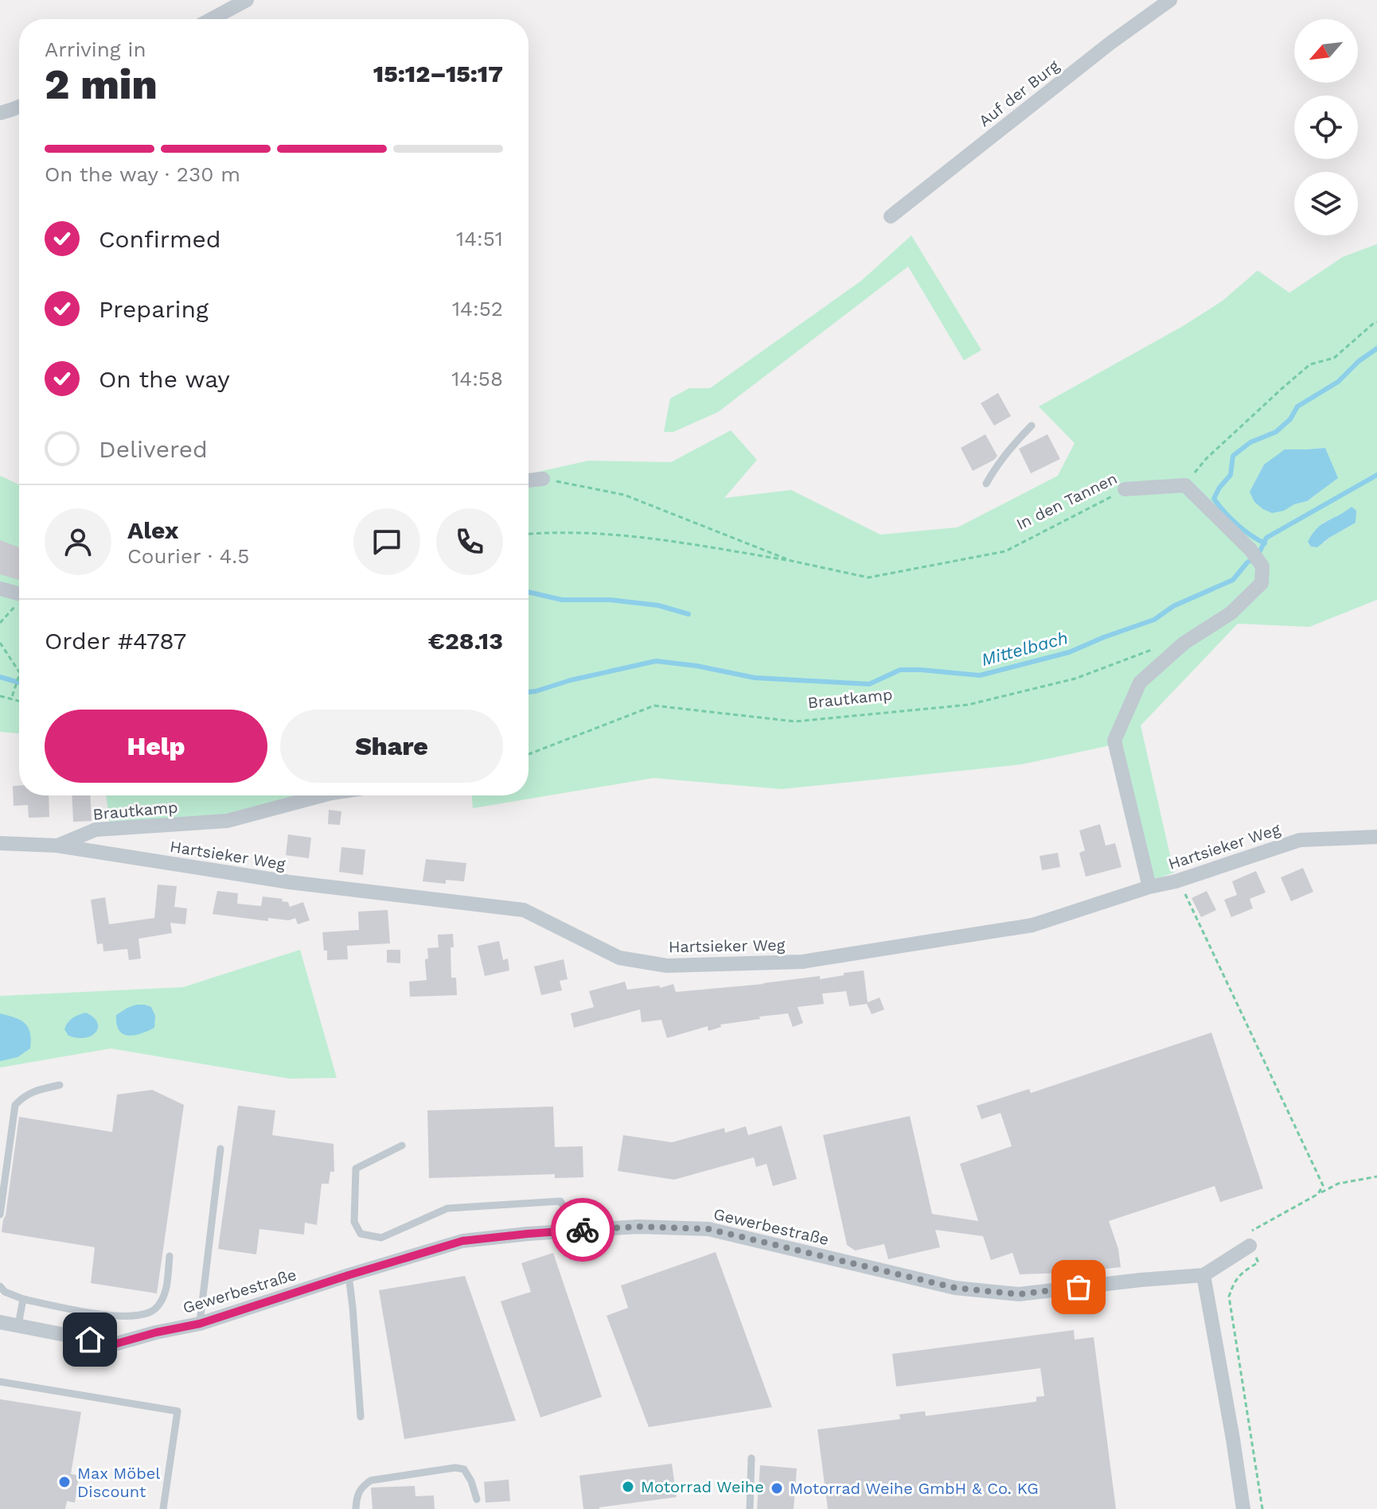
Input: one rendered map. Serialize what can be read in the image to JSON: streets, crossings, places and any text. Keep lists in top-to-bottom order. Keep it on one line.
{"streets":{"street":["Auf der Burg","In den Tannen","Brautkamp","Hartsieker Weg","Gewerbestraße"]},"crossings":[["Brautkamp","Hartsieker Weg"]],"water":["Mittelbach"],"places":["Max Möbel Discount","Motorrad Weihe","Motorrad Weihe GmbH & Co. KG"],"north":"bottom left","page":{"heading":["2 min","Arriving in","15:12–15:17"],"panel":["Alex","Courier · 4.5","Order #4787","€28.13"],"bar":"On the way · 230 m","list":[["Confirmed","14:51"],["Preparing","14:52"],["On the way","14:58"],"Delivered"],"buttons":["Help","Share"]}}
